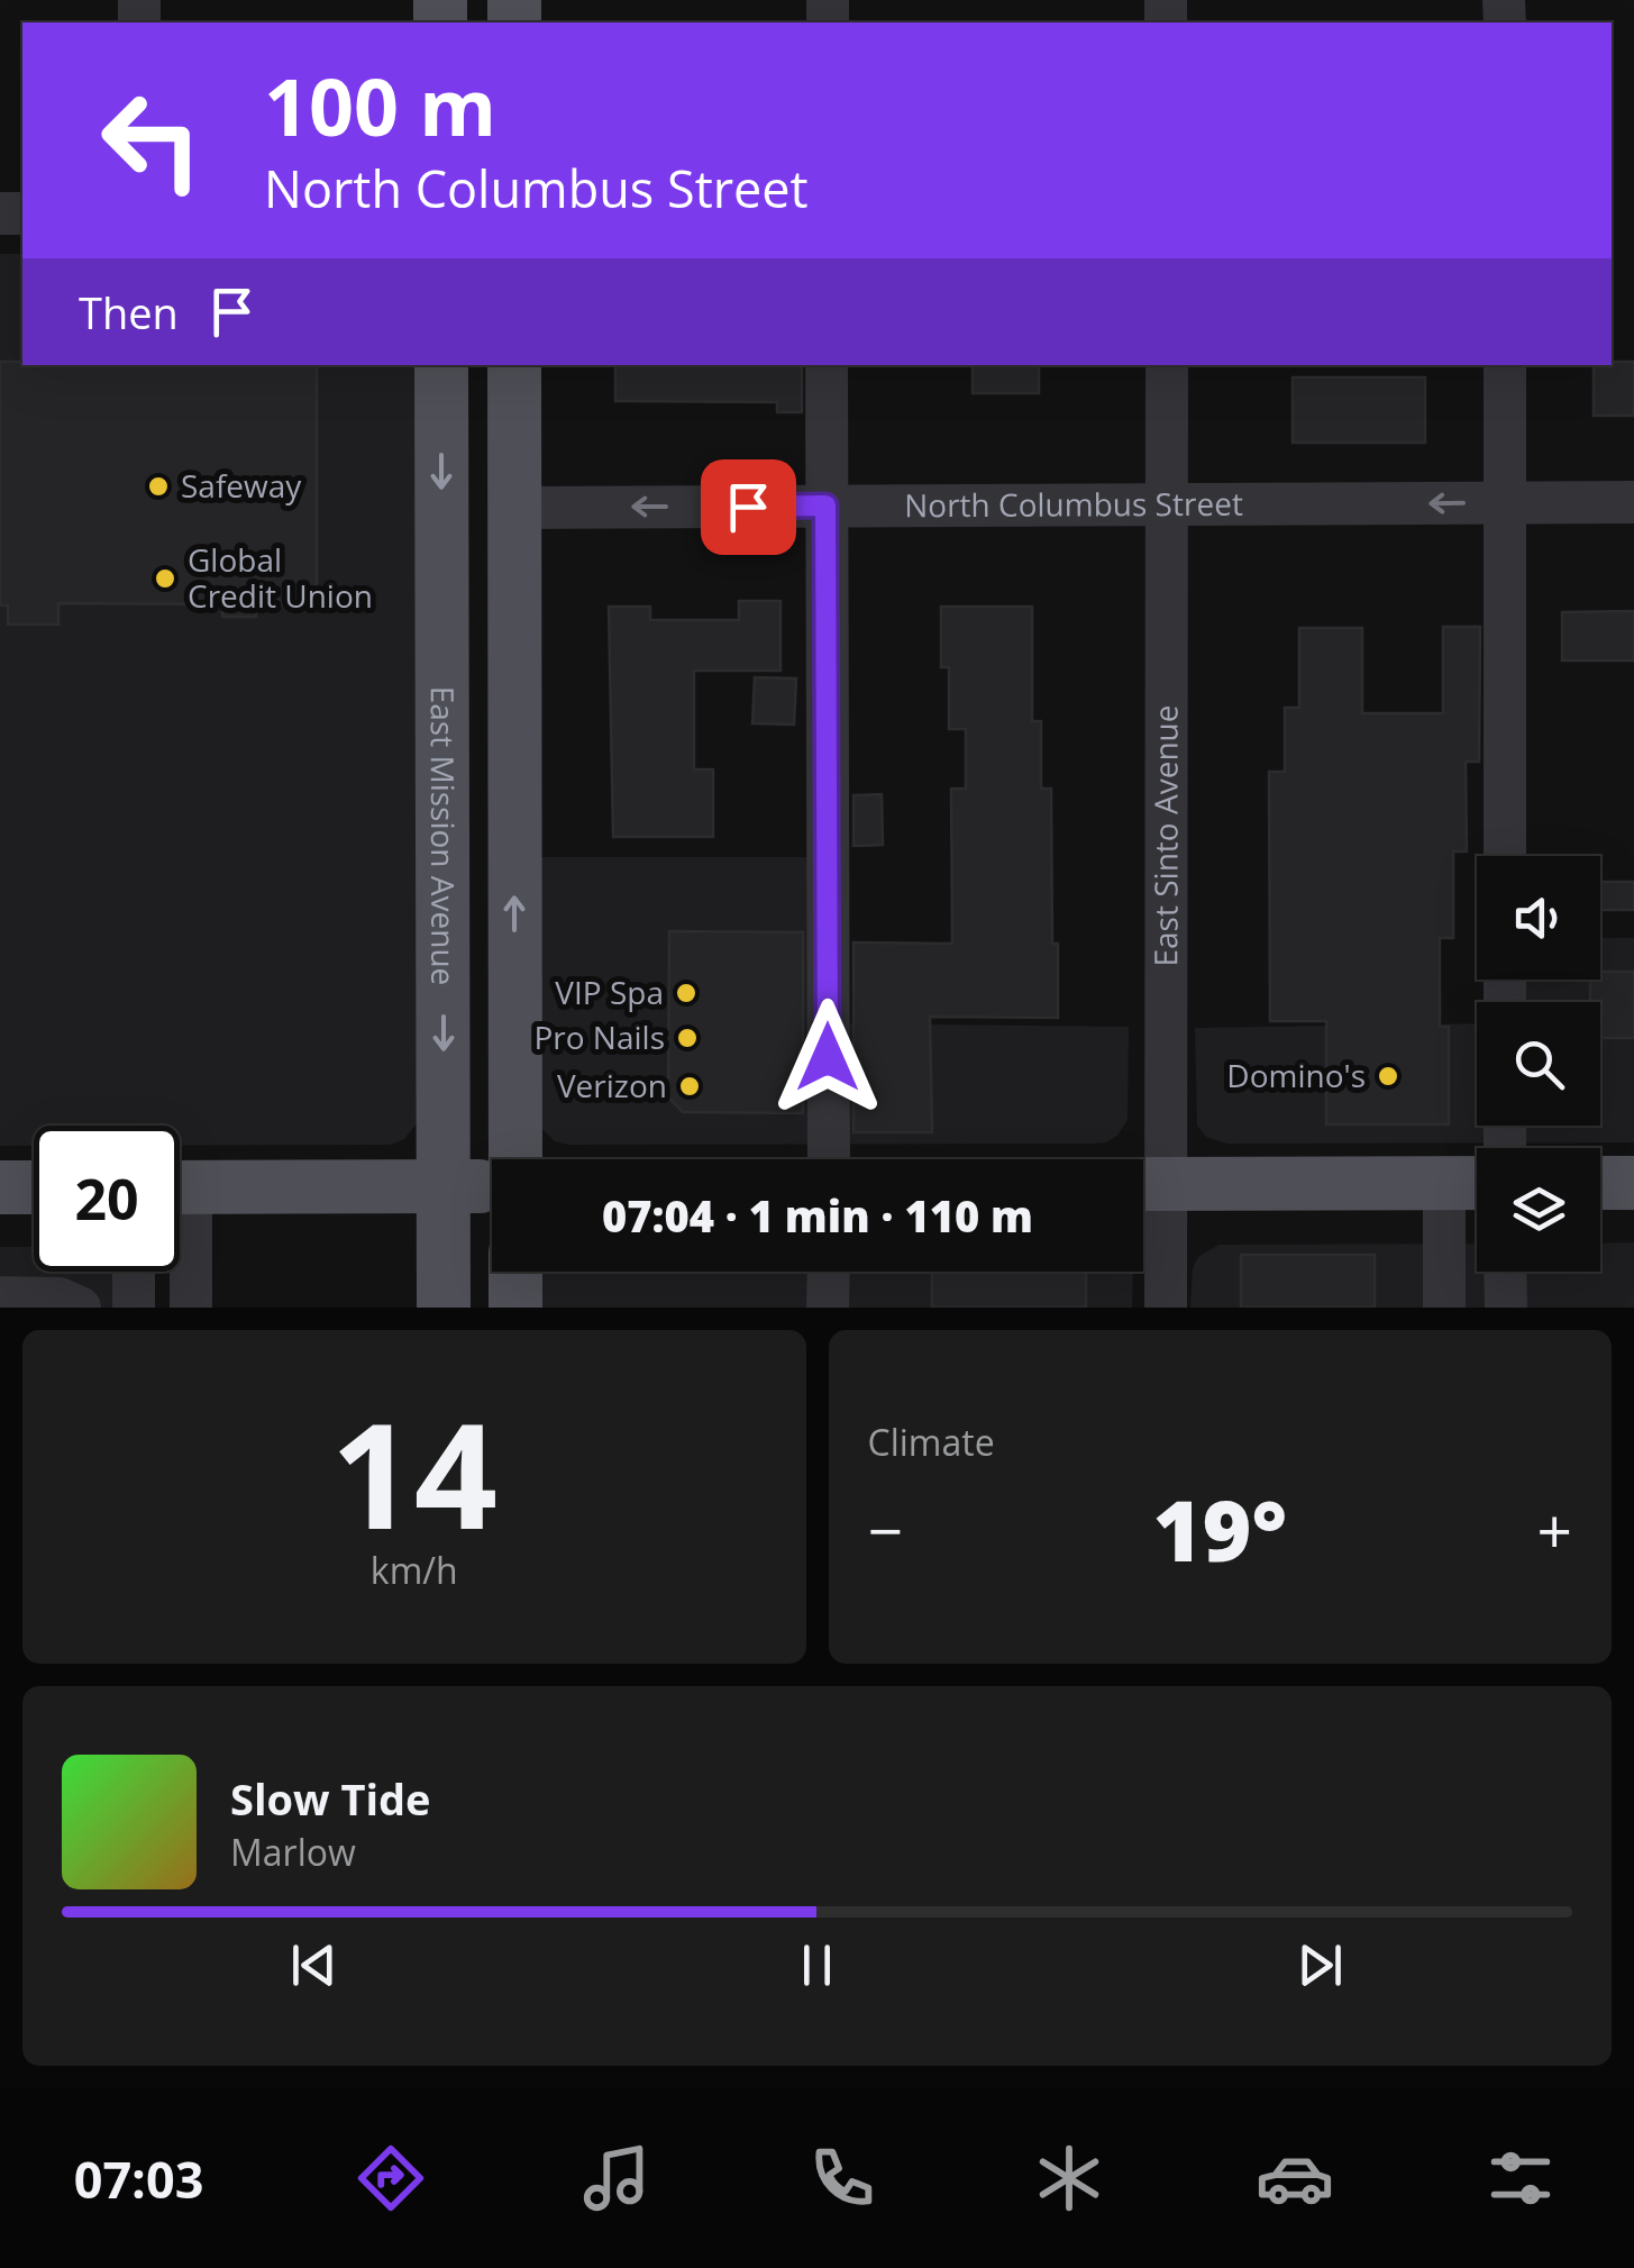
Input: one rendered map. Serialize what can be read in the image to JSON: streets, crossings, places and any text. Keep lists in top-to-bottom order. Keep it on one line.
{"streets":{"main road":["East Mission Avenue"],"street":["North Columbus Street","East Sinto Avenue"]},"crossings":[["North Columbus Street","East Sinto Avenue"]],"one_way":["North Columbus Street"],"places":["Safeway","Global Credit Union","VIP Spa","Pro Nails","Domino's","Verizon"],"page":{"turn":["100 m","North Columbus Street"],"then":"Then","limit":"20","trip":"07:04 · 1 min · 110 m","tile":[["14","km/h"],"Climate"],"heat":["−","19°","+"],"song":["Slow Tide","Marlow"],"tabs":"07:03"}}
